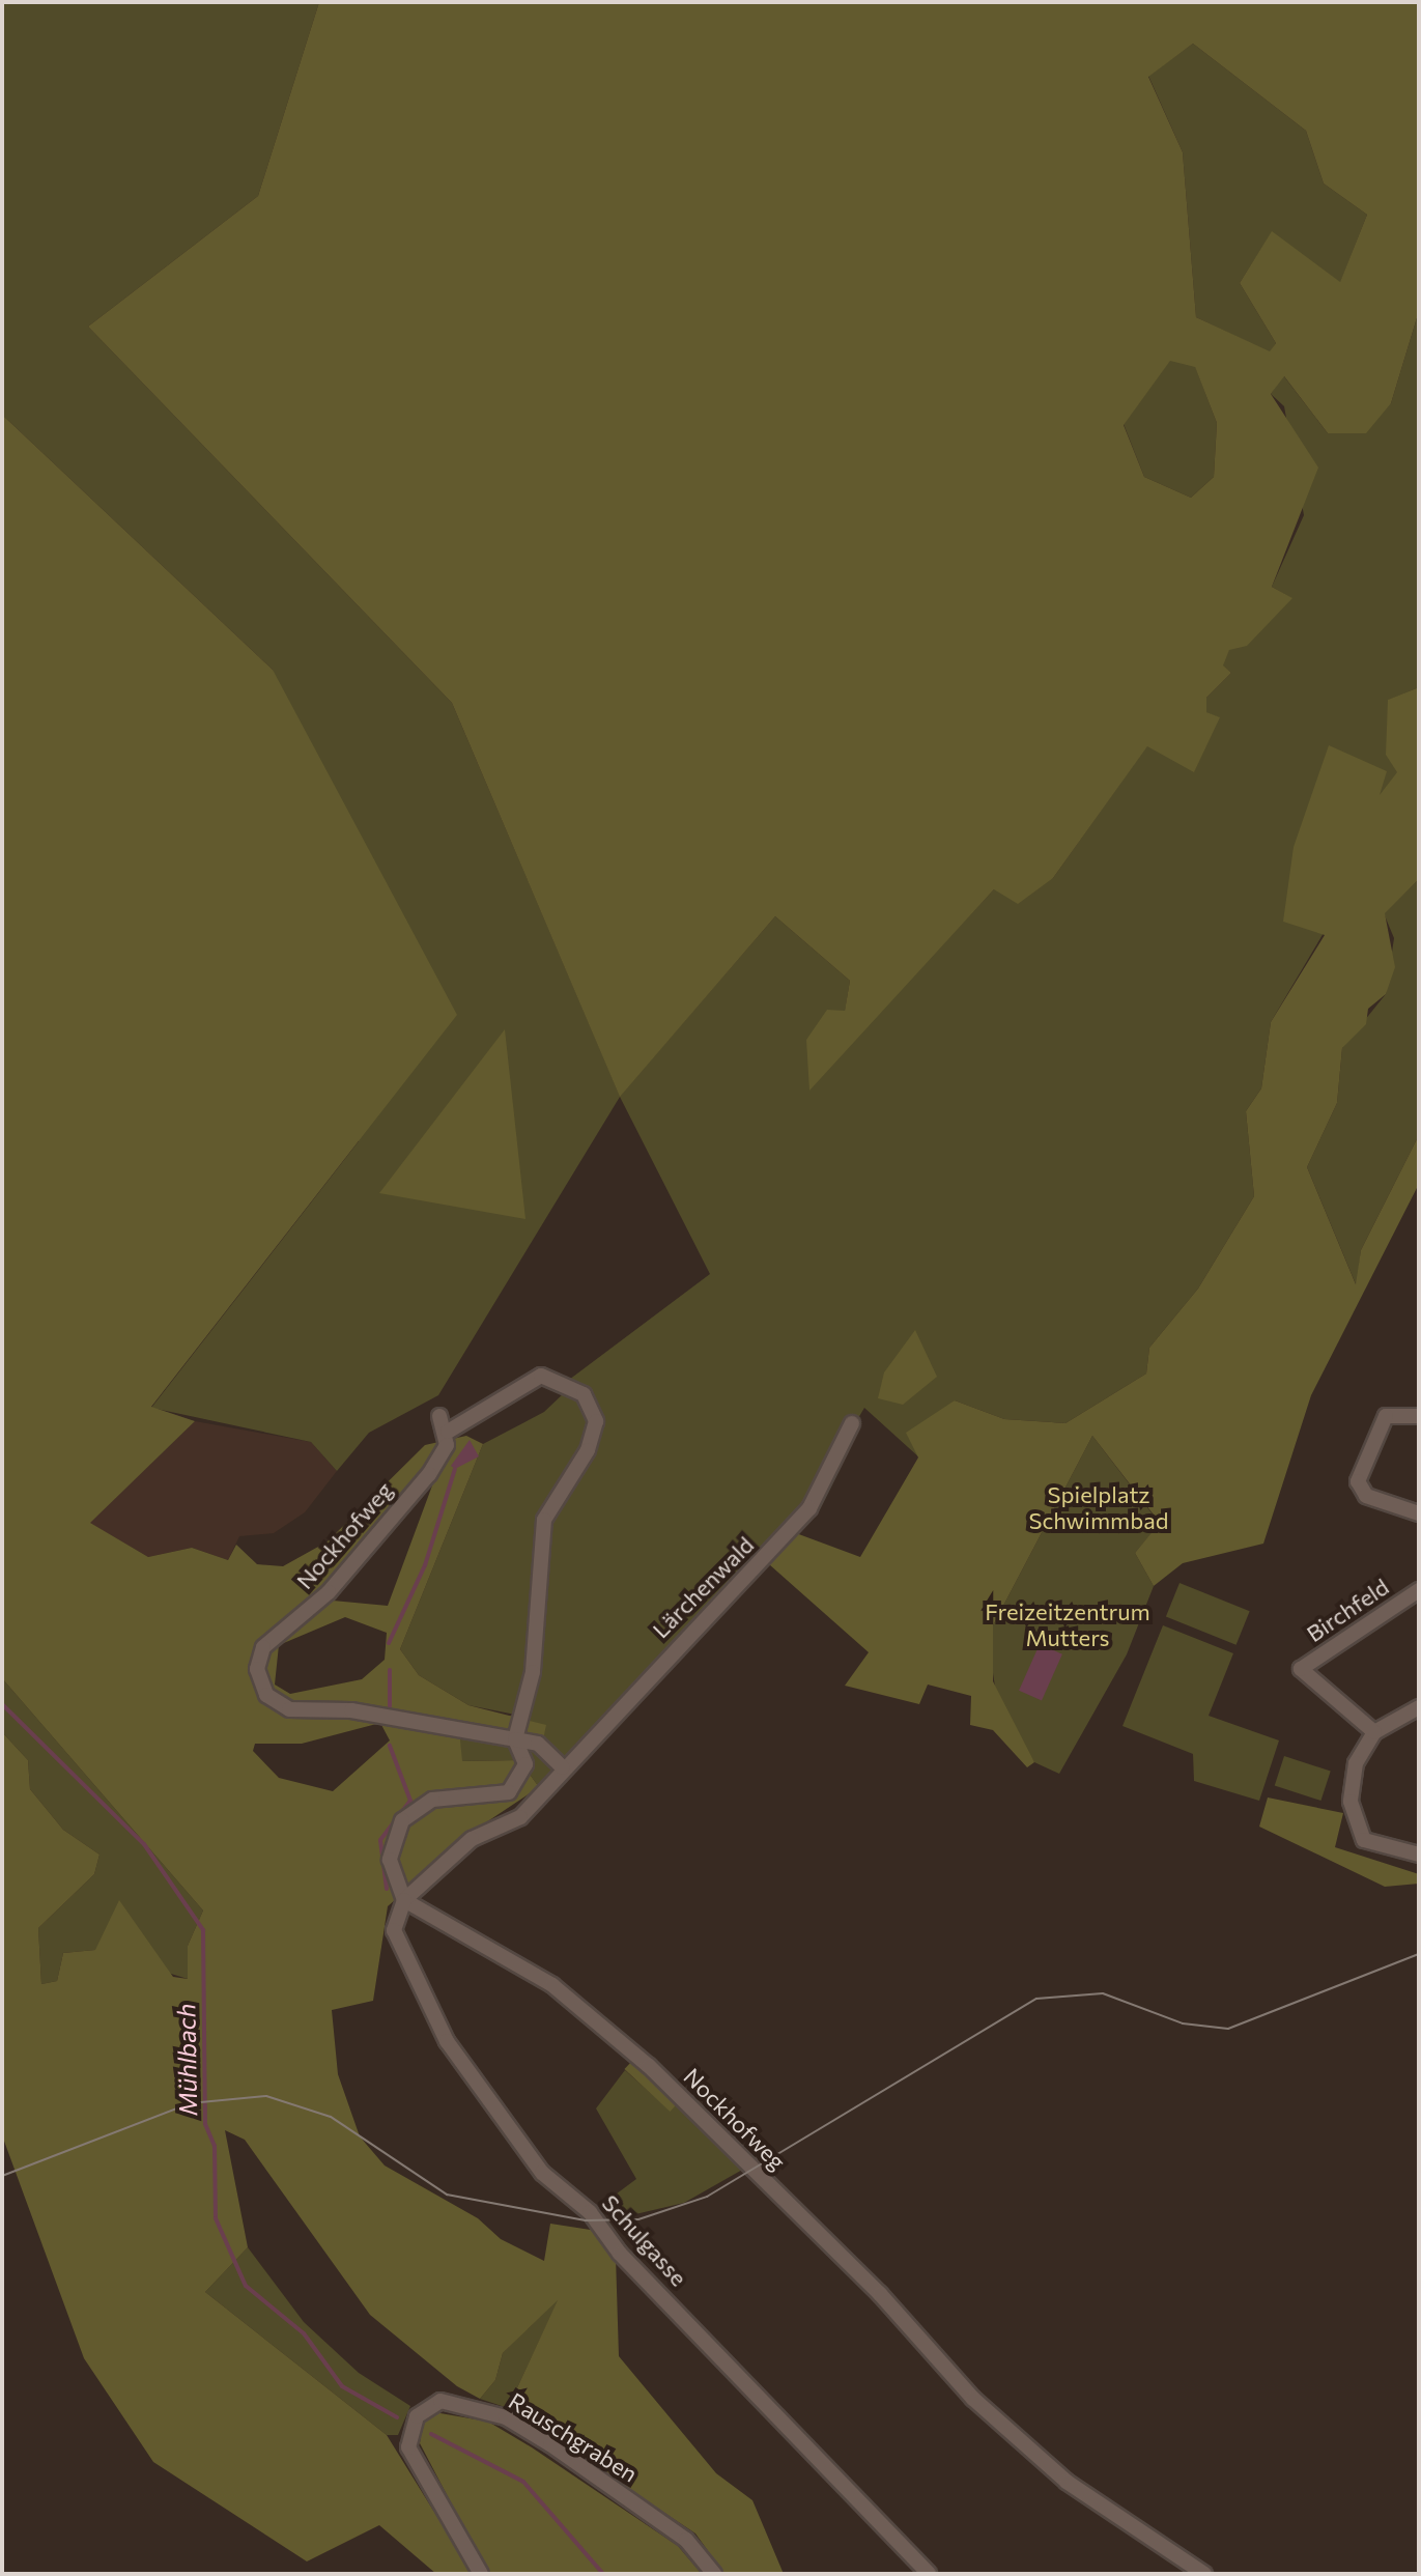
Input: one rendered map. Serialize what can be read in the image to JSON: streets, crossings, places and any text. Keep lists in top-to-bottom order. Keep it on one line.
{"streets":{"street":["Nockhofweg","Lärchenwald","Birchfeld","Schulgasse","Rauschgraben"]},"crossings":[["Nockhofweg","Lärchenwald"],["Nockhofweg","Schulgasse"],["Lärchenwald","Schulgasse"]],"water":["Mühlbach"],"parks":["Spielplatz Schwimmbad","Freizeitzentrum Mutters"]}
